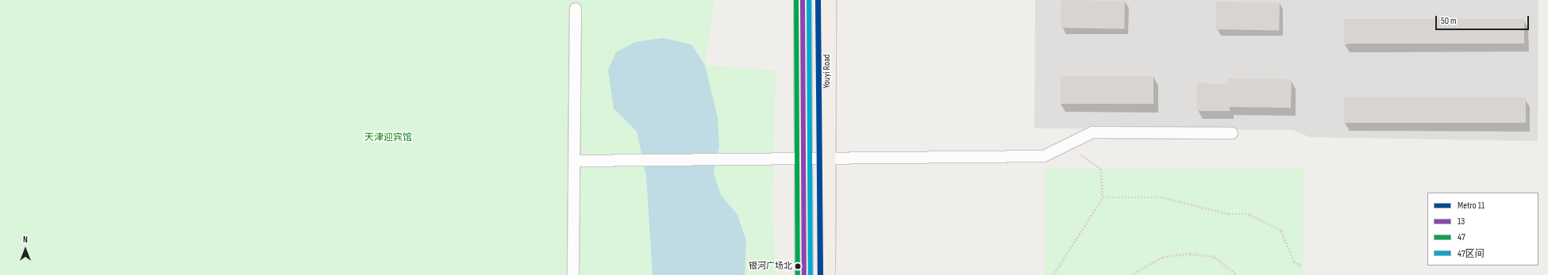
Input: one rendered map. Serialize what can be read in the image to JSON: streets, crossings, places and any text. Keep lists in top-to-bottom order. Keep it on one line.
{"streets":{"main road":["Youyi Road"]},"parks":["天津迎宾馆"],"places":["银河广场北"],"lines":["metro line 11","transit line 13","transit line 47","transit line 47区间"],"legend":["Metro 11","13","47","47区间"],"scale_bar":"50 m","north":"top"}
